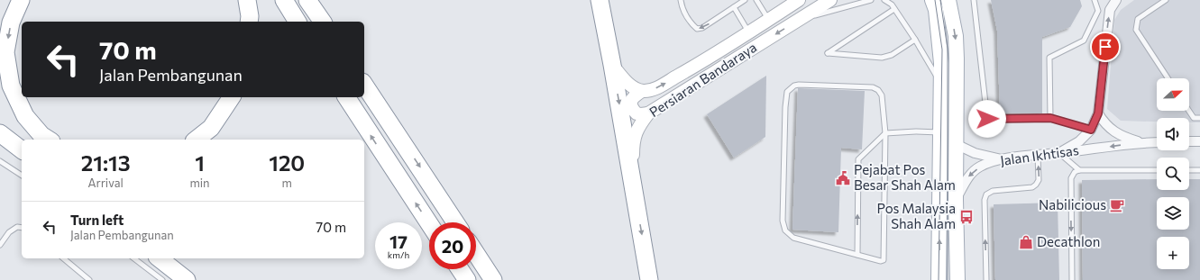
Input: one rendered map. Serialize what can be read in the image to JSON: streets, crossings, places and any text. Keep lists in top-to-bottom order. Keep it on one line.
{"streets":{"main road":["Persiaran Bandaraya"],"street":["Jalan Ikhtisas"]},"one_way":["Jalan Ikhtisas"],"places":{"public building":["Pejabat Pos Besar Shah Alam"],"cafe":["Nabilicious"],"bus stop":["Pos Malaysia Shah Alam"],"shop":["Decathlon"]},"north":"right","page":{"turn":["70 m","Jalan Pembangunan"],"map_buttons":"+","eta":["21:13","Arrival","1","min","120","m"],"list":[{"name":"Turn left","note":"Jalan Pembangunan","value":"70 m"}],"speed":"17 km/h","limit":"20"}}
